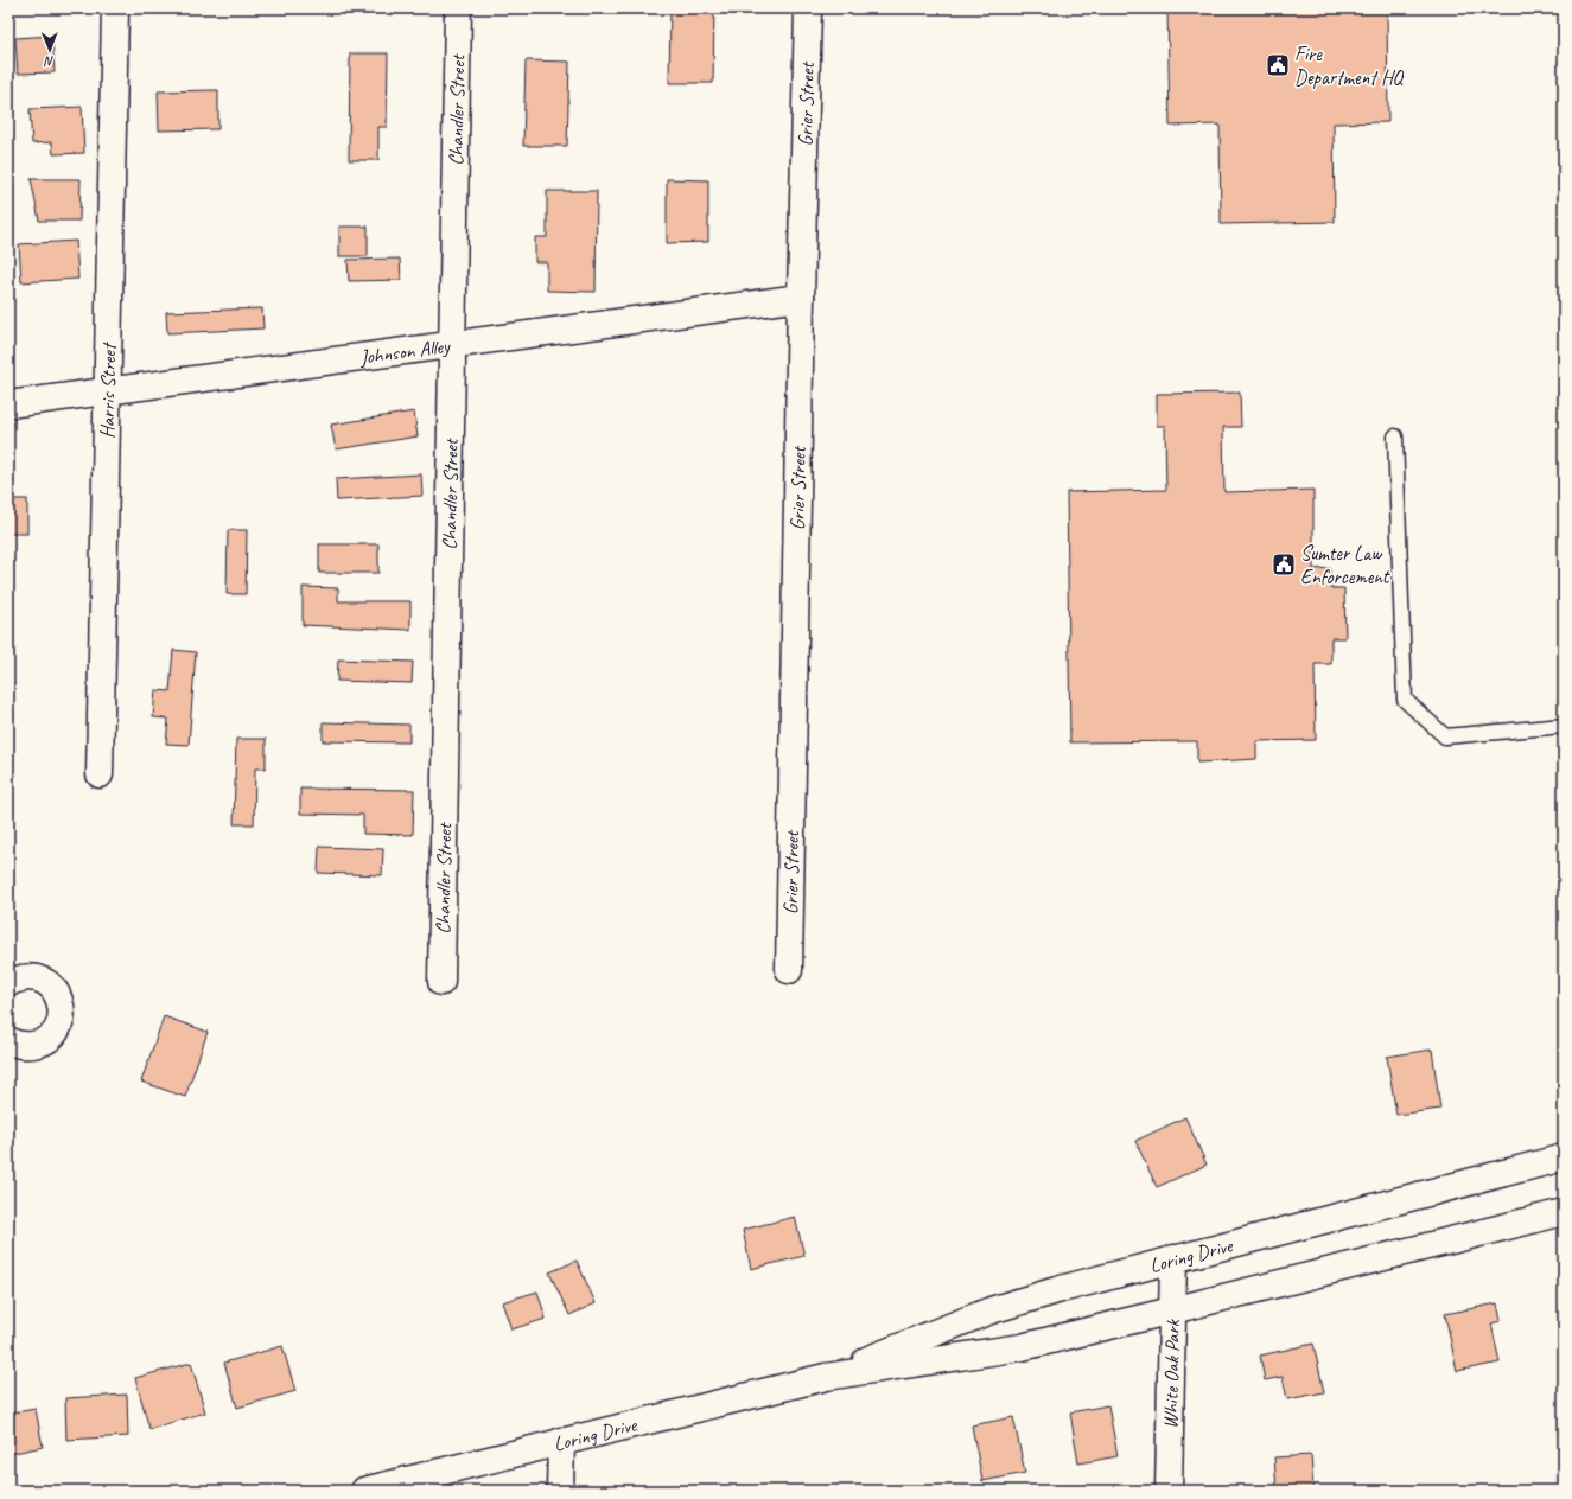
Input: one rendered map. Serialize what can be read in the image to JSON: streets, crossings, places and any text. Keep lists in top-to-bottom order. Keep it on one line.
{"streets":{"street":["Grier Street","Chandler Street","Johnson Alley","Harris Street","Loring Drive","White Oak Park"]},"crossings":[["Grier Street","Johnson Alley"],["Chandler Street","Johnson Alley"],["Johnson Alley","Harris Street"],["Loring Drive","White Oak Park"]],"places":{"public building":["Fire Department HQ","Sumter Law Enforcement"]},"north":"bottom"}
